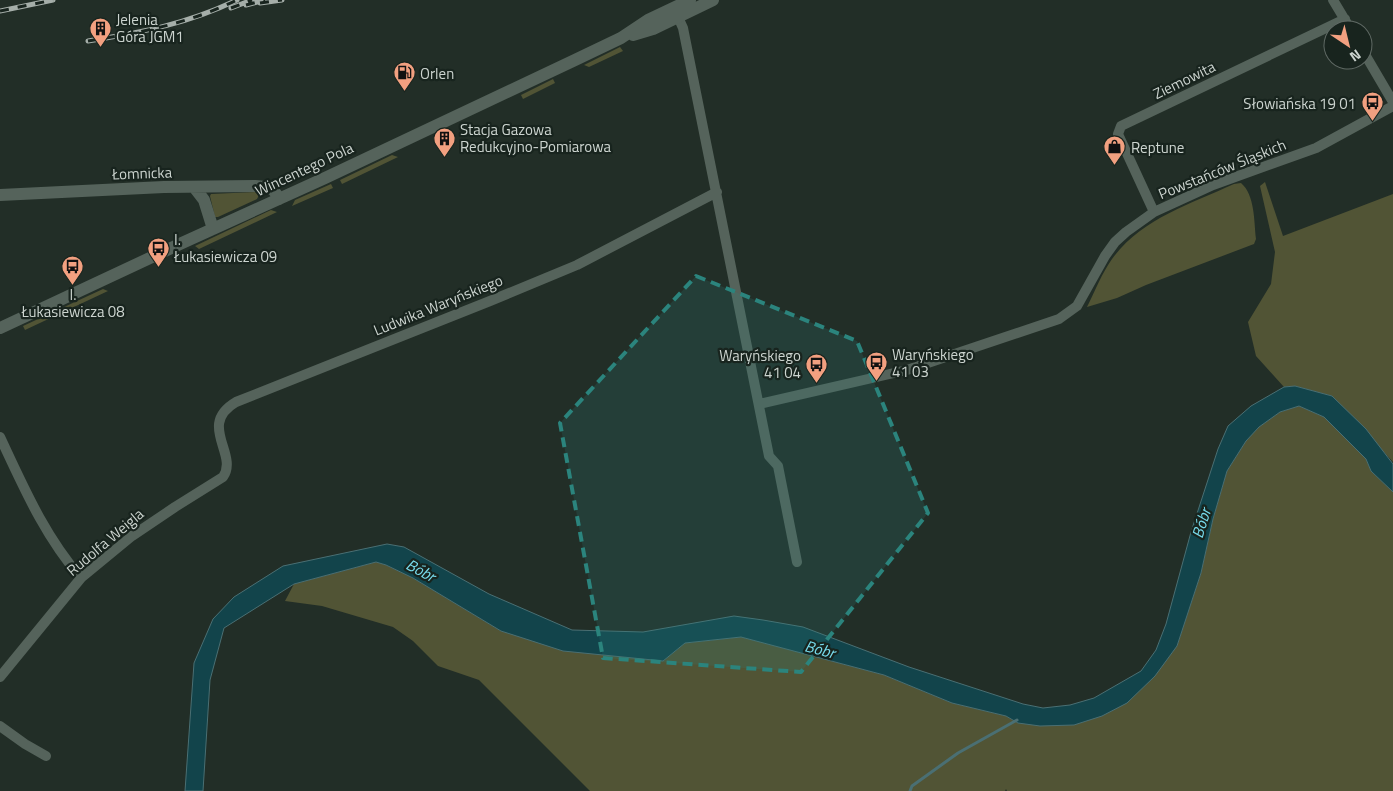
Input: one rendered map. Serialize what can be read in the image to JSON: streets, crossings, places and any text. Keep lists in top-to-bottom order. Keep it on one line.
{"streets":{"street":["Ziemowita","Wincentego Pola","Powstańców Śląskich","Łomnicka","Ludwika Waryńskiego","Rudolfa Weigla"]},"crossings":[["Ziemowita","Powstańców Śląskich"],["Wincentego Pola","Łomnicka"],["Ludwika Waryńskiego","Rudolfa Weigla"]],"water":["Bóbr"],"places":{"building":["Jelenia Góra JGM1","Stacja Gazowa Redukcyjno-Pomiarowa"],"fuel station":["Orlen"],"bus stop":["Słowiańska 19 01","I. Łukasiewicza 09","I. Łukasiewicza 08","Waryńskiego 41 03","Waryńskiego 41 04"],"shop":["Reptune"]},"north":"bottom right"}
